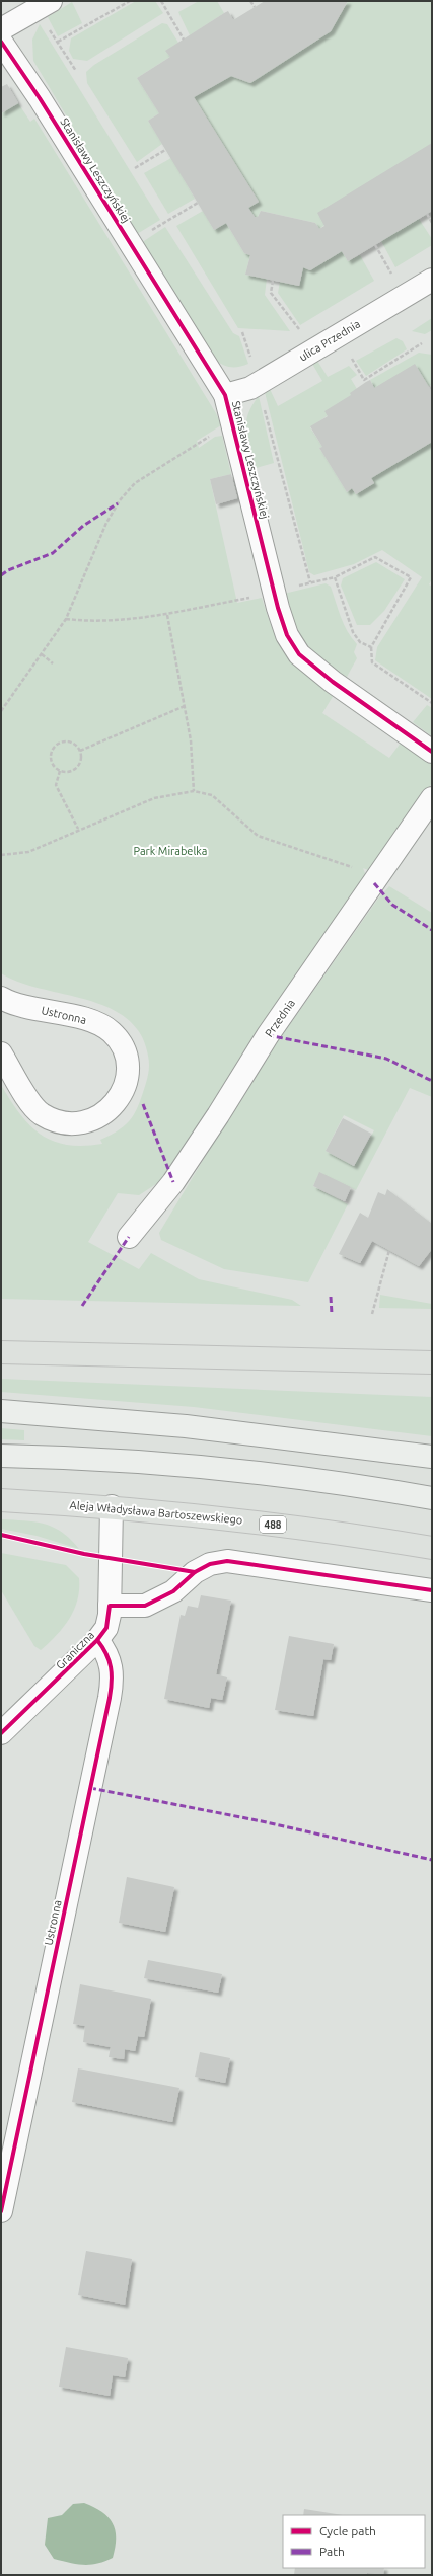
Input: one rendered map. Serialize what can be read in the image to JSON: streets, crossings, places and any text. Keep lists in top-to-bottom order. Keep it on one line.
{"streets":{"main road":["Aleja Władysława Bartoszewskiego","488"],"street":["Stanisławy Leszczyńskiej","ulica Przednia","Ustronna","Przednia","Graniczna"]},"crossings":[["Stanisławy Leszczyńskiej","ulica Przednia"],["Ustronna","Graniczna"],["Aleja Władysława Bartoszewskiego","Graniczna"]],"parks":["Park Mirabelka"],"legend":["Cycle path","Path"]}
